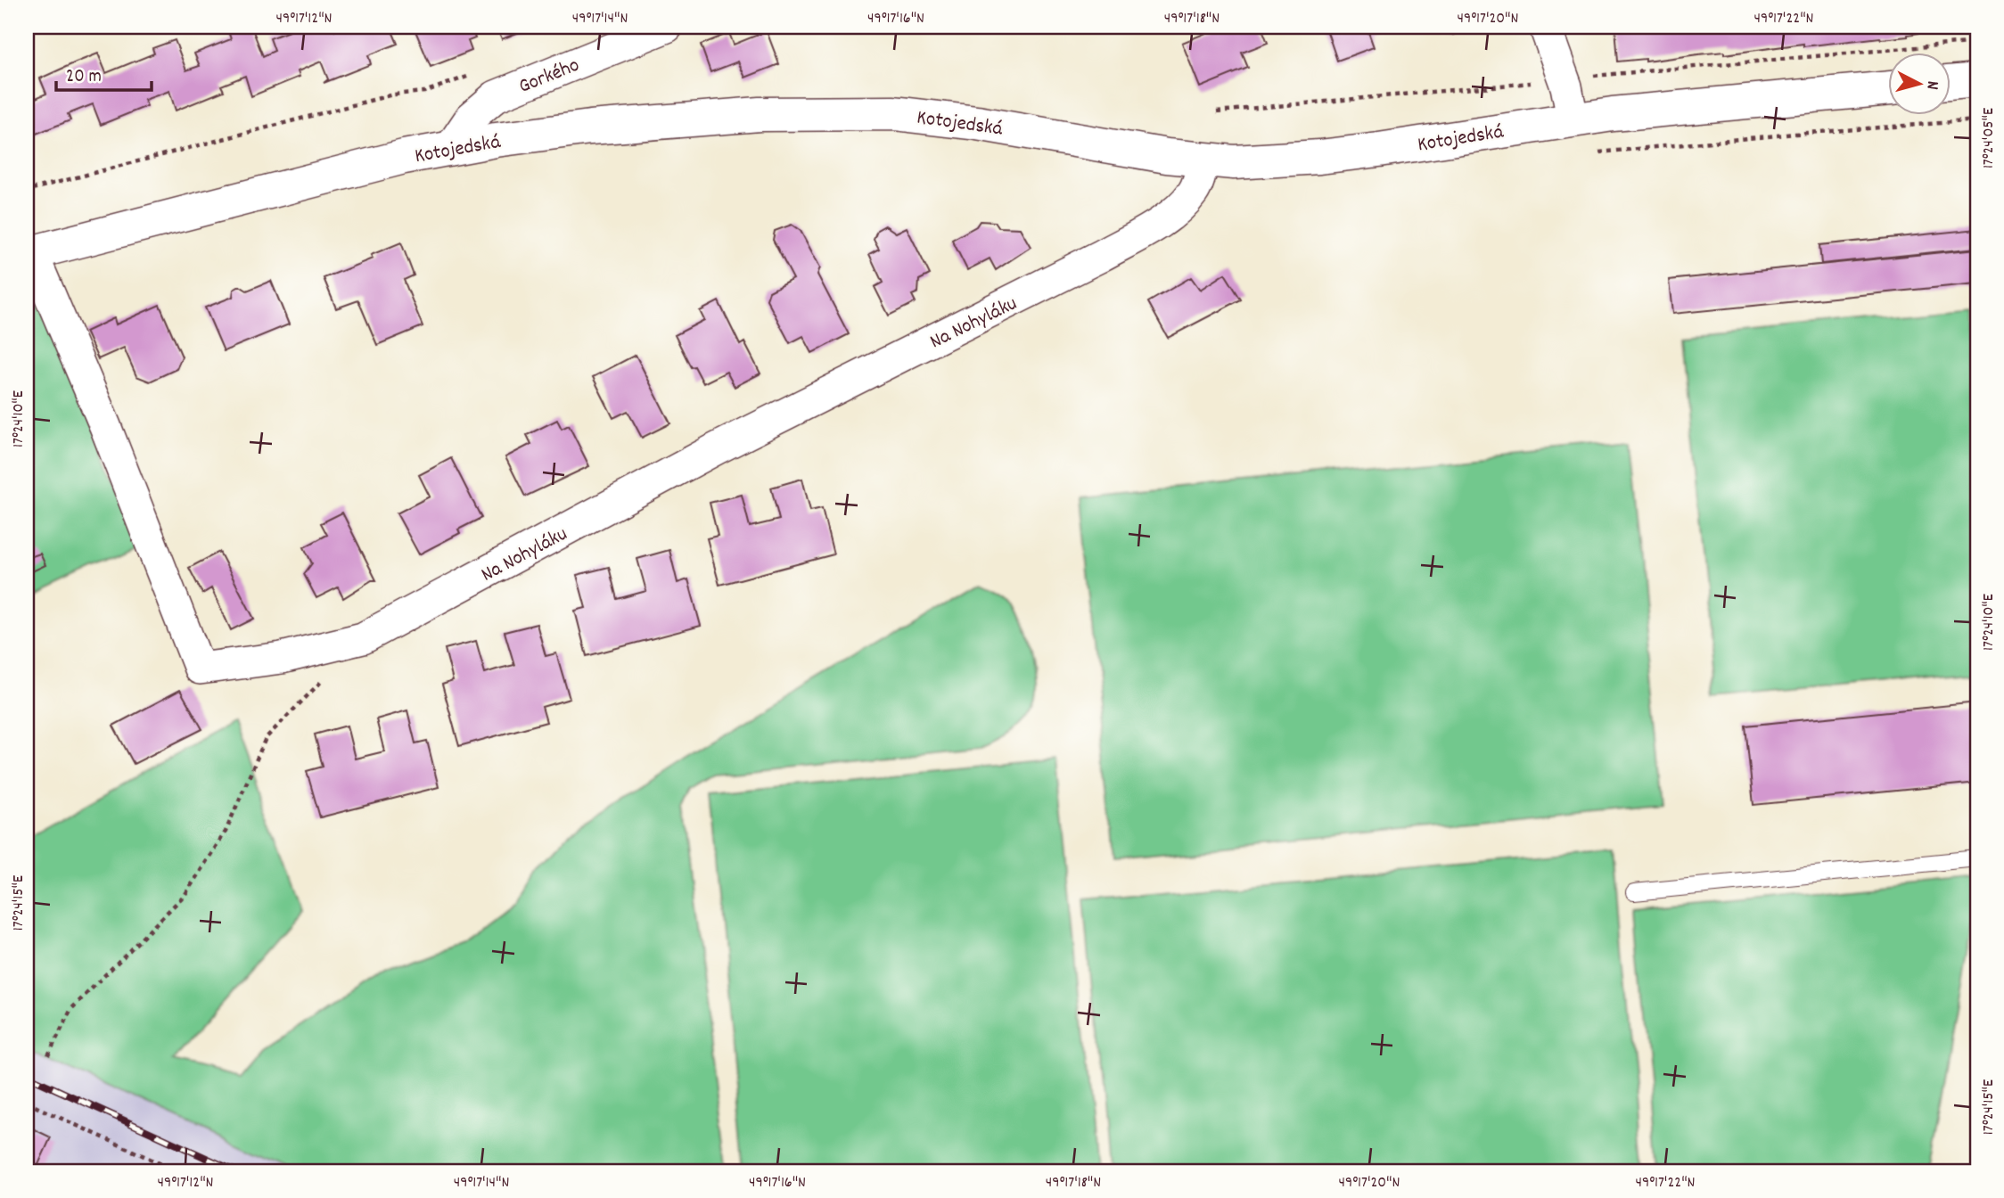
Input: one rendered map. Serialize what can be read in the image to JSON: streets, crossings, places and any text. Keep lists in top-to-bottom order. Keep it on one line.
{"streets":{"main road":["Kotojedská"],"street":["Gorkého","Na Nohyláku"]},"crossings":[["Gorkého","Kotojedská"],["Kotojedská","Na Nohyláku"]],"scale_bar":"20 m","north":"right","coordinates":["49°17'12\"N","49°17'14\"N","49°17'16\"N","49°17'18\"N","49°17'20\"N","49°17'22\"N","17°24'05\"E","17°24'10\"E","17°24'15\"E"]}
